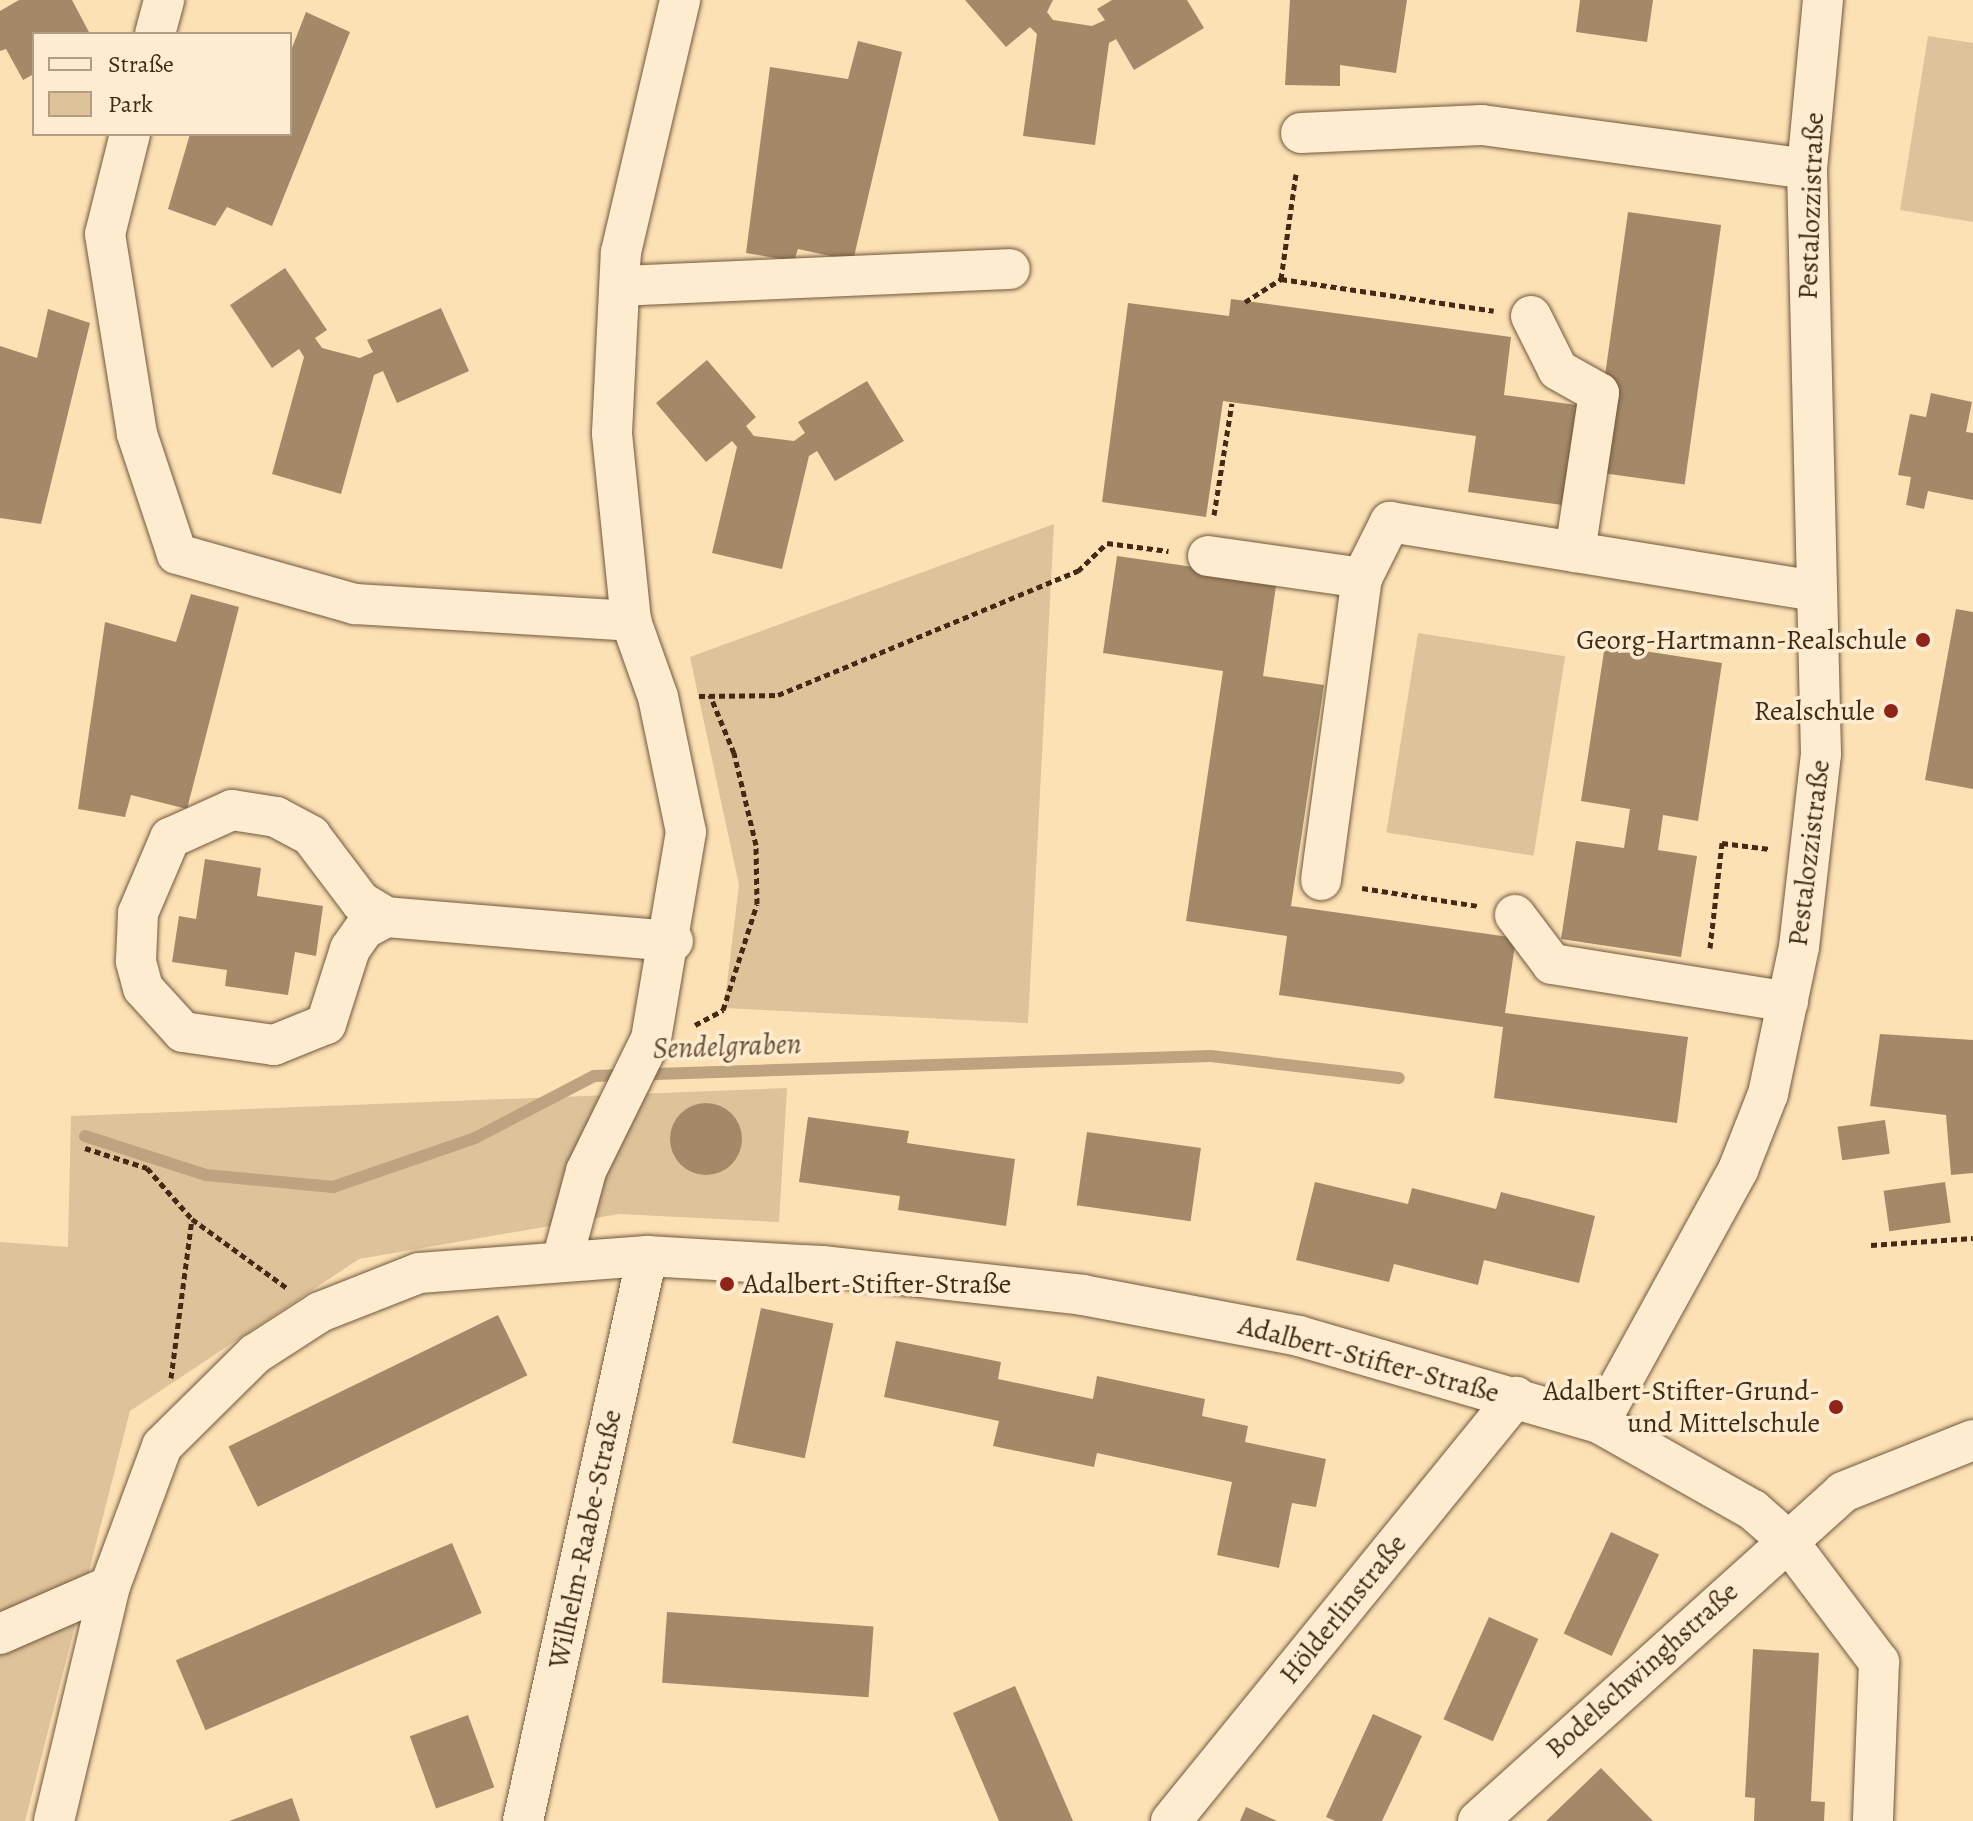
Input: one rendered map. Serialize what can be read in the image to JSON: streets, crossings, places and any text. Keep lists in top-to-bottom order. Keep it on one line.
{"streets":{"street":["Pestalozzistraße","Adalbert-Stifter-Straße","Wilhelm-Raabe-Straße","Hölderlinstraße","Bodelschwinghstraße"]},"crossings":[["Pestalozzistraße","Adalbert-Stifter-Straße"],["Adalbert-Stifter-Straße","Wilhelm-Raabe-Straße"],["Adalbert-Stifter-Straße","Hölderlinstraße"],["Adalbert-Stifter-Straße","Bodelschwinghstraße"]],"water":["Sendelgraben"],"places":["Georg-Hartmann-Realschule","Realschule","Adalbert-Stifter-Straße","Adalbert-Stifter-Grund- und Mittelschule"],"legend":["Straße","Park"]}
